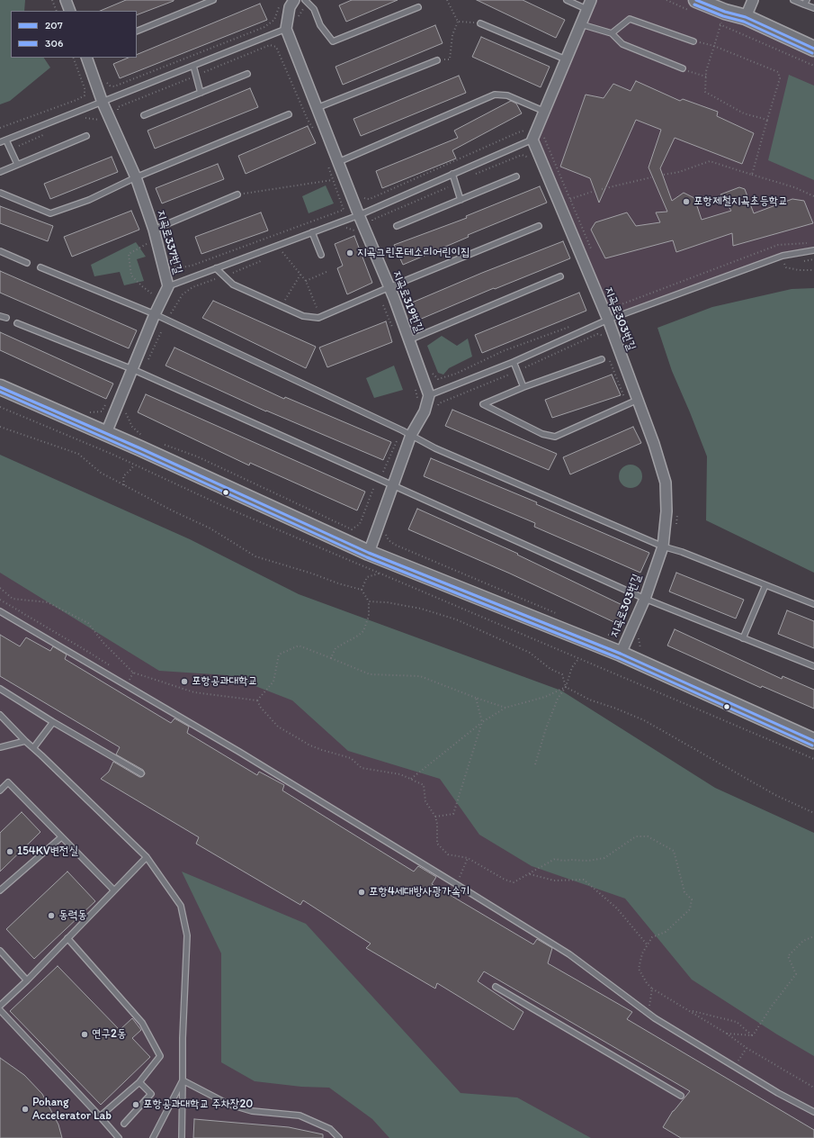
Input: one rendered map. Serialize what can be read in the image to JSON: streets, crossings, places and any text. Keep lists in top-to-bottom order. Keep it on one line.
{"streets":{"street":["지곡로337번길","지곡로319번길","지곡로303번길"]},"places":["포항제철지곡초등학교","지곡그린몬테소리어린이집","포항공과대학교","154KV변전실","포항4세대방사광가속기","동력동","연구2동","포항공과대학교 주차장20","Pohang Accelerator Lab"],"lines":["transit line 207","transit line 306"],"legend":["207","306"]}
